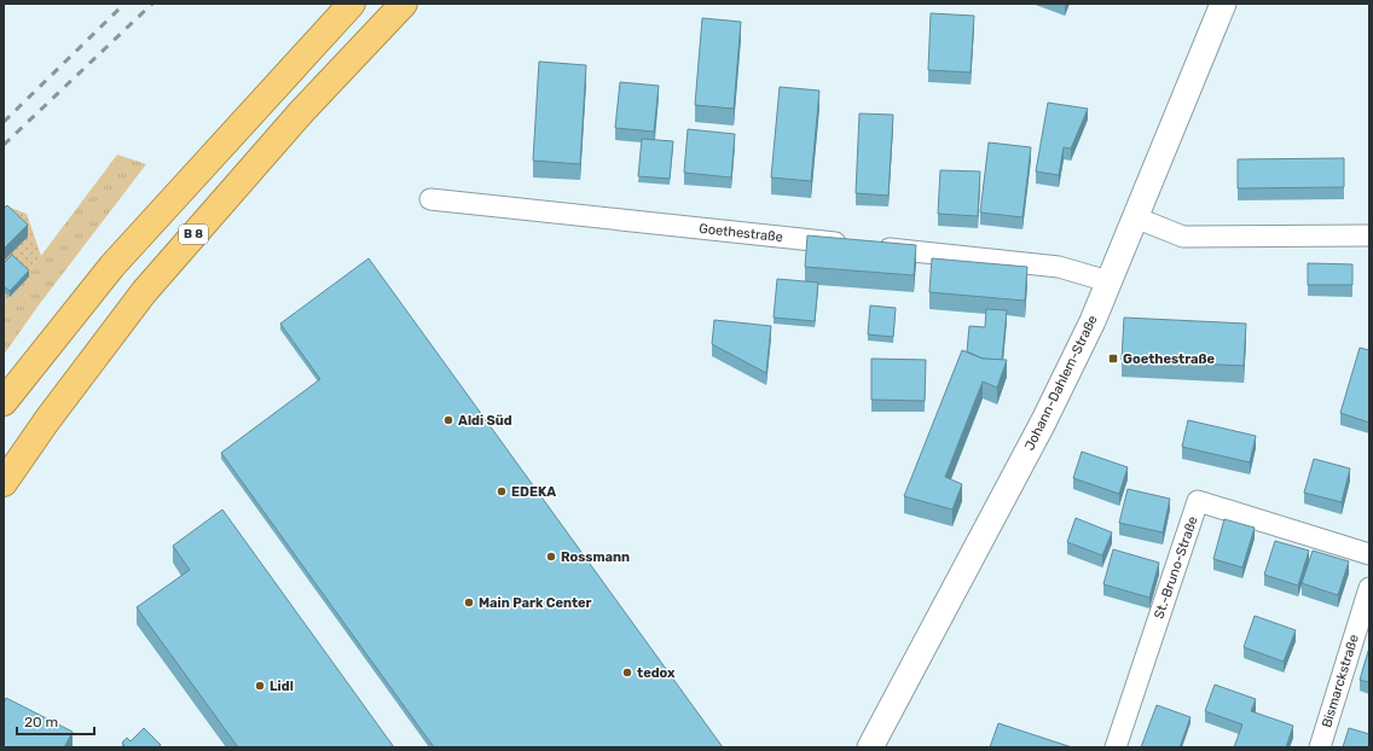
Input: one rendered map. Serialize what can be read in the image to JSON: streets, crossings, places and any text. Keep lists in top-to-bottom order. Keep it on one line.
{"streets":{"highway":["B 8"],"street":["Goethestraße","Johann-Dahlem-Straße","St.-Bruno-Straße","Bismarckstraße"]},"crossings":[["Goethestraße","Johann-Dahlem-Straße"]],"places":{"transit":["Goethestraße"],"other":["Aldi Süd","EDEKA","Rossmann","Main Park Center","tedox","Lidl"]},"scale_bar":"20 m"}
